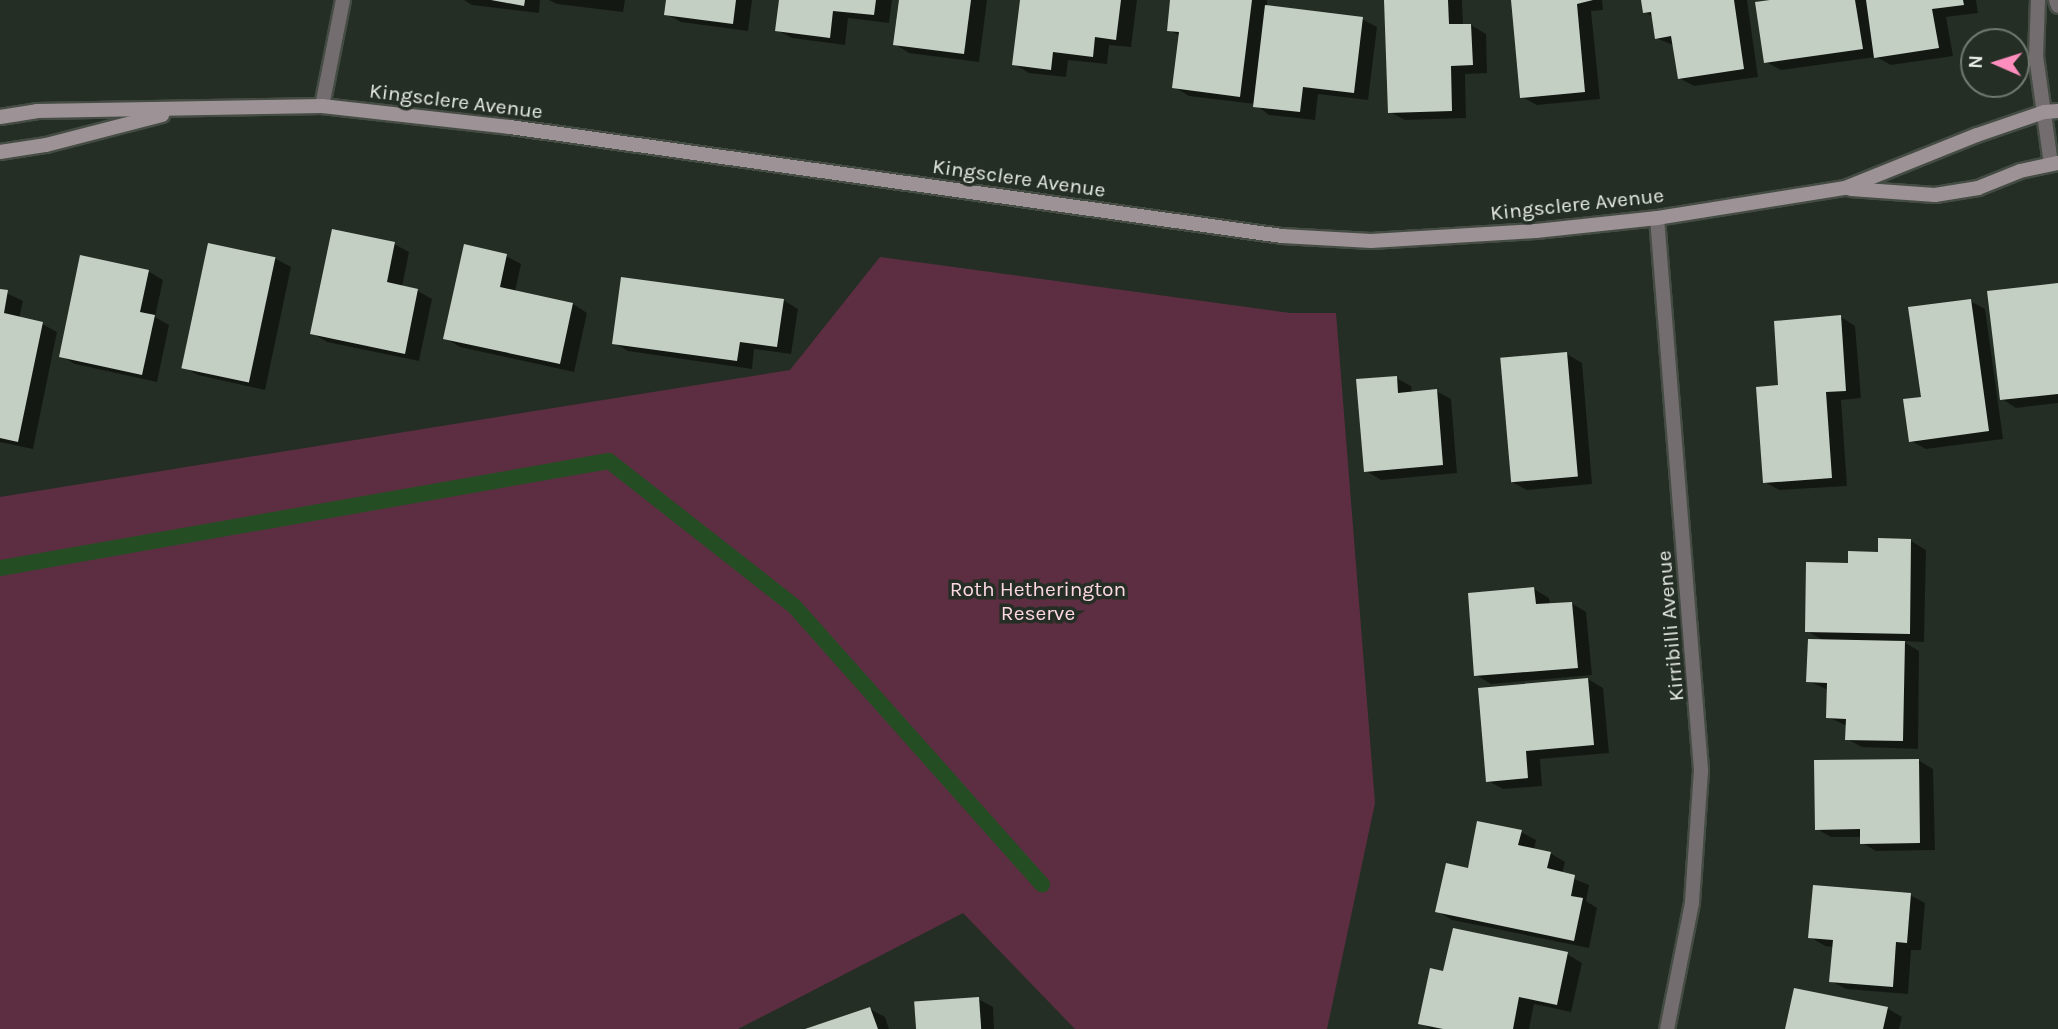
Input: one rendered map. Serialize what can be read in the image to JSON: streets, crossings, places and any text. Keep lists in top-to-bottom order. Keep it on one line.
{"streets":{"main road":["Kingsclere Avenue"],"street":["Kirribilli Avenue"]},"crossings":[["Kingsclere Avenue","Kirribilli Avenue"]],"parks":["Roth Hetherington Reserve"],"north":"left"}
